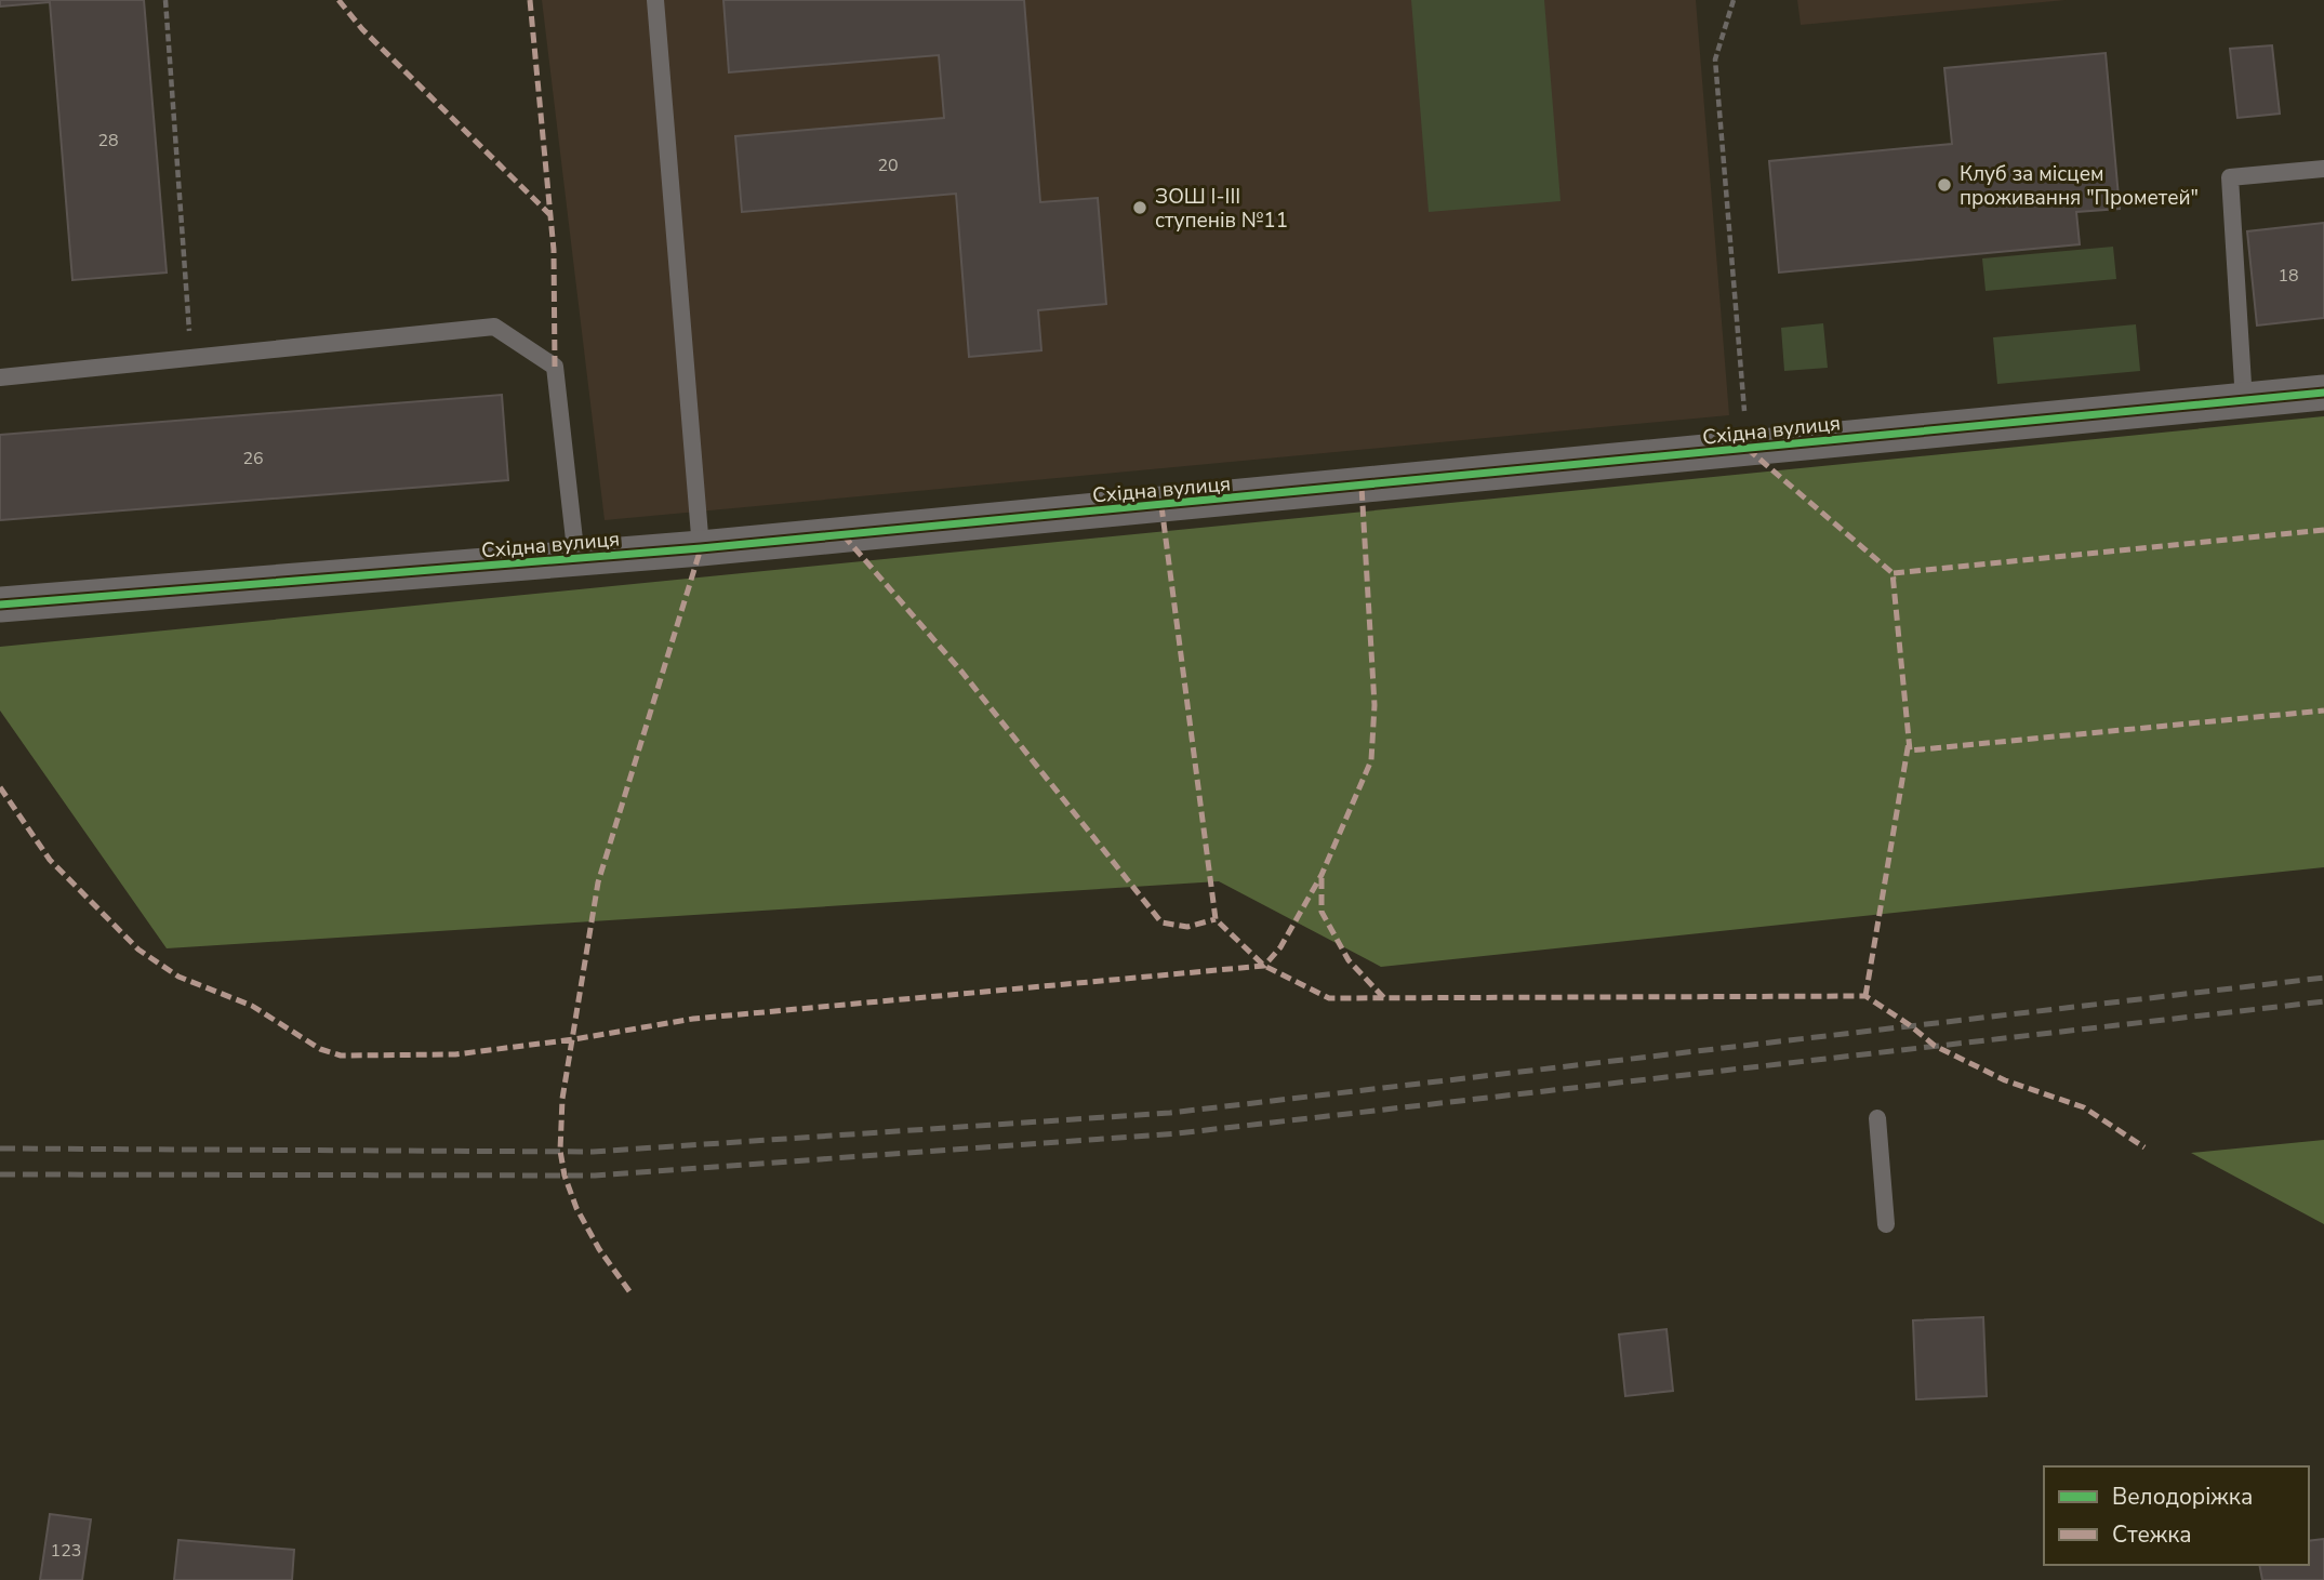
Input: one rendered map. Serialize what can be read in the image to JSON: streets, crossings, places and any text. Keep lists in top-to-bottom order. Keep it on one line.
{"streets":{"street":["Східна вулиця"]},"places":["Клуб за місцем проживання \"Прометей\"","ЗОШ І-ІІІ ступенів №11"],"house_numbers":["28","20","18","26","123"],"legend":["Велодоріжка","Стежка"]}
